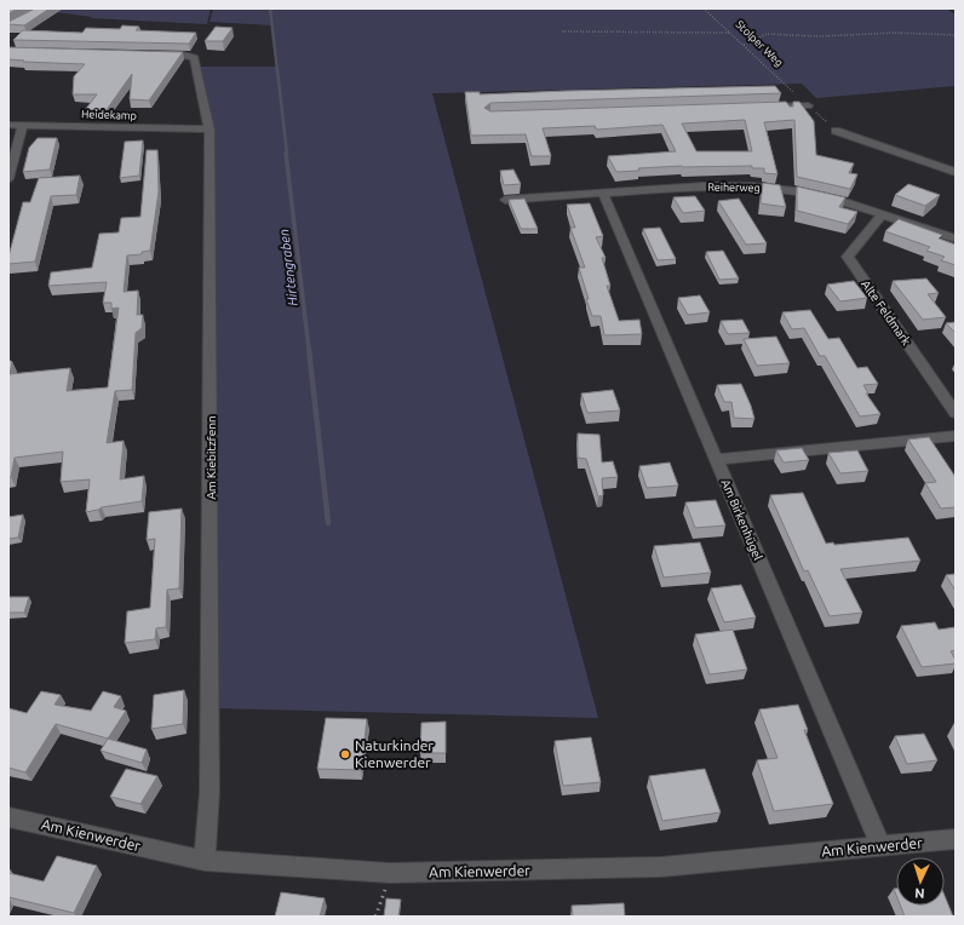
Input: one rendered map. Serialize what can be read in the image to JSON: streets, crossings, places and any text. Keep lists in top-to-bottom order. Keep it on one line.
{"streets":{"street":["Heidekamp","Reiherweg","Alte Feldmark","Am Kiebitzfenn","Am Birkenhügel","Am Kienwerder"],"path":["Stolper Weg"]},"crossings":[["Heidekamp","Am Kiebitzfenn"],["Reiherweg","Alte Feldmark"],["Reiherweg","Am Birkenhügel"],["Am Kiebitzfenn","Am Kienwerder"],["Am Birkenhügel","Am Kienwerder"]],"water":["Hirtengraben"],"places":["Naturkinder Kienwerder"],"north":"bottom"}
